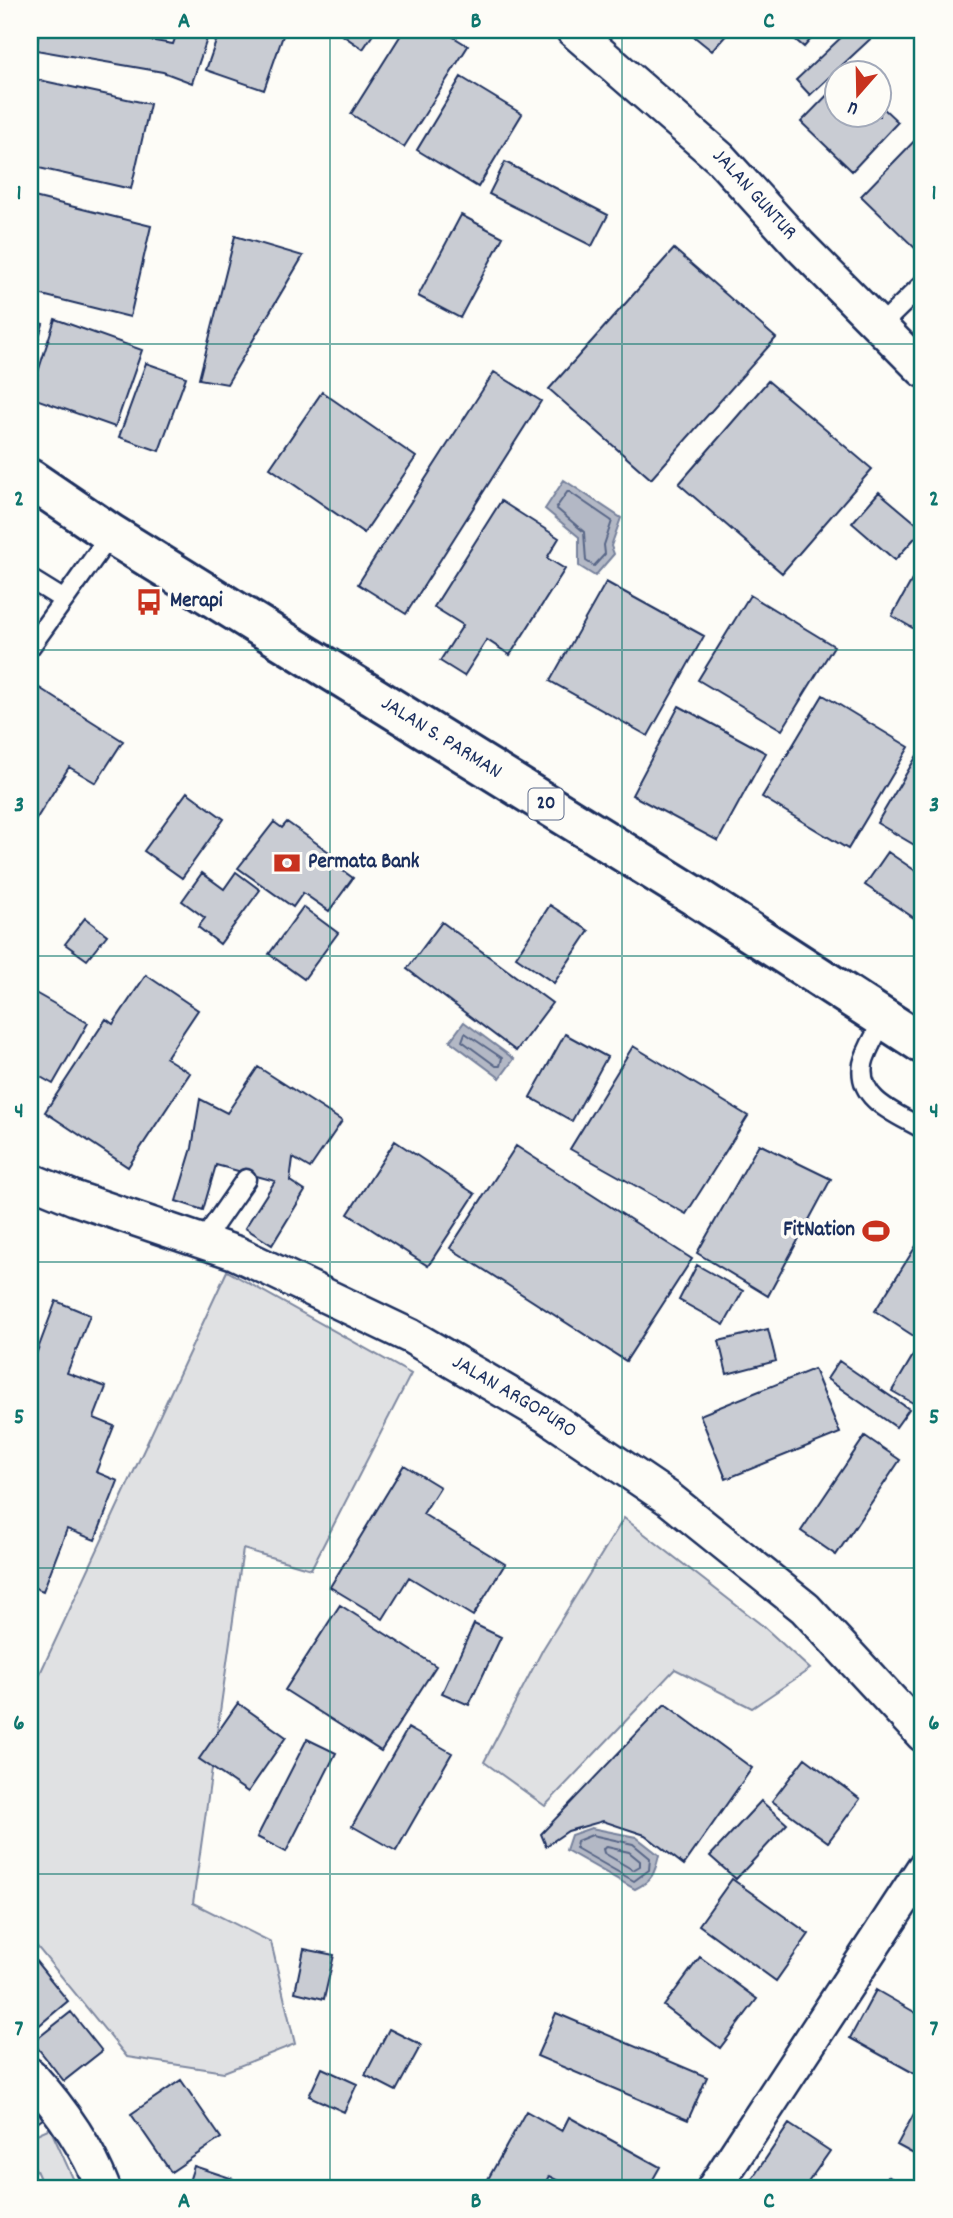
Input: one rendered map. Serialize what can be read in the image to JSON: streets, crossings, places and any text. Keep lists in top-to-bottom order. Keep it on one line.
{"streets":{"highway":["JALAN S. PARMAN","20"],"street":["JALAN GUNTUR","JALAN ARGOPURO"]},"places":{"bus stop":["Merapi"],"bank":["Permata Bank"],"sports":["FitNation"]},"north":"bottom","grid":{"columns":["A","B","C"],"rows":["1","2","3","4","5","6","7"]}}
